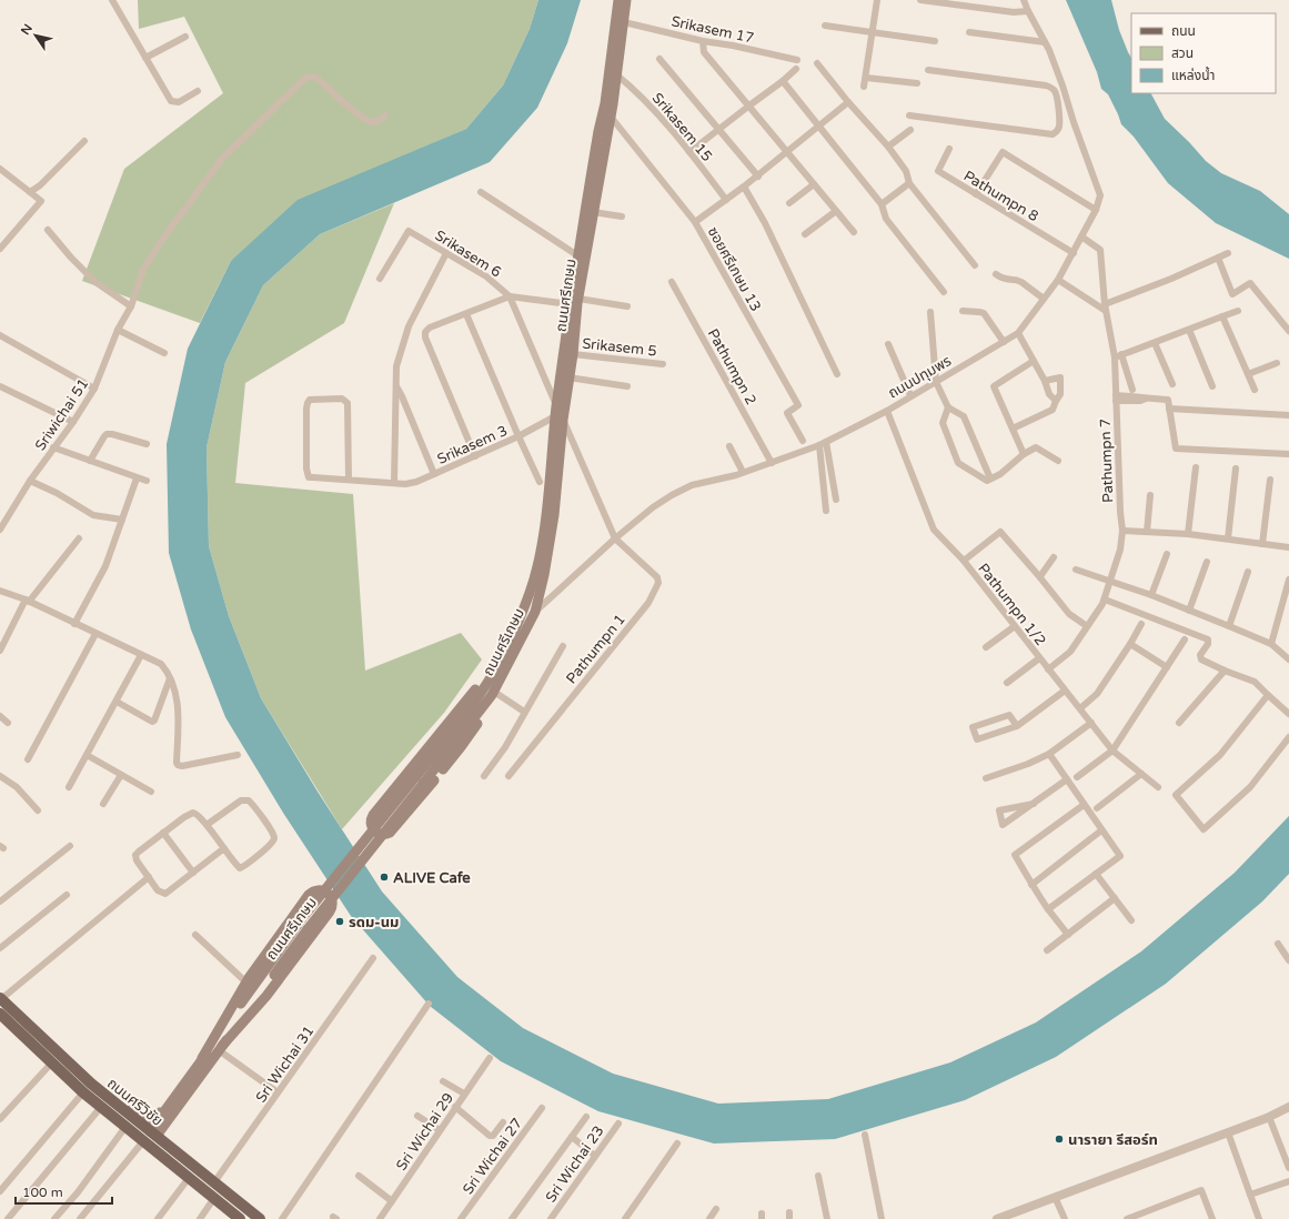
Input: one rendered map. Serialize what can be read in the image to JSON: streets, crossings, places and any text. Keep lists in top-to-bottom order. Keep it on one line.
{"streets":{"main road":["ถนนศรีเกษม","ถนนศรีวิชัย"],"street":["Srikasem 17","Srikasem 15","Pathumpn 8","Srikasem 6","ซอยศรีเกษม 13","Srikasem 5","Pathumpn 2","ถนนปทุมพร","Sriwichai 51","Srikasem 3","Pathumpn 7","Pathumpn 1/2","Pathumpn 1","Sri Wichai 31","Sri Wichai 29","Sri Wichai 27","Sri Wichai 23"]},"crossings":[["Srikasem 17","ถนนศรีเกษม"],["Srikasem 15","ถนนศรีเกษม"],["Pathumpn 8","ถนนปทุมพร"],["Srikasem 6","ถนนศรีเกษม"],["ซอยศรีเกษม 13","ถนนศรีเกษม"],["ถนนศรีเกษม","Srikasem 5"],["ถนนศรีเกษม","ถนนปทุมพร"],["ถนนศรีเกษม","Srikasem 3"],["ถนนศรีเกษม","ถนนศรีวิชัย"],["Pathumpn 2","ถนนปทุมพร"],["ถนนปทุมพร","Pathumpn 7"],["ถนนปทุมพร","Pathumpn 1/2"],["ถนนปทุมพร","Pathumpn 1"],["Pathumpn 7","Pathumpn 1/2"],["Sri Wichai 31","ถนนศรีวิชัย"]],"places":["ALIVE Cafe","รดม-นม","นารายา รีสอร์ท"],"legend":["ถนน","สวน","แหล่งน้ำ"],"scale_bar":"100 m","north":"top left"}
